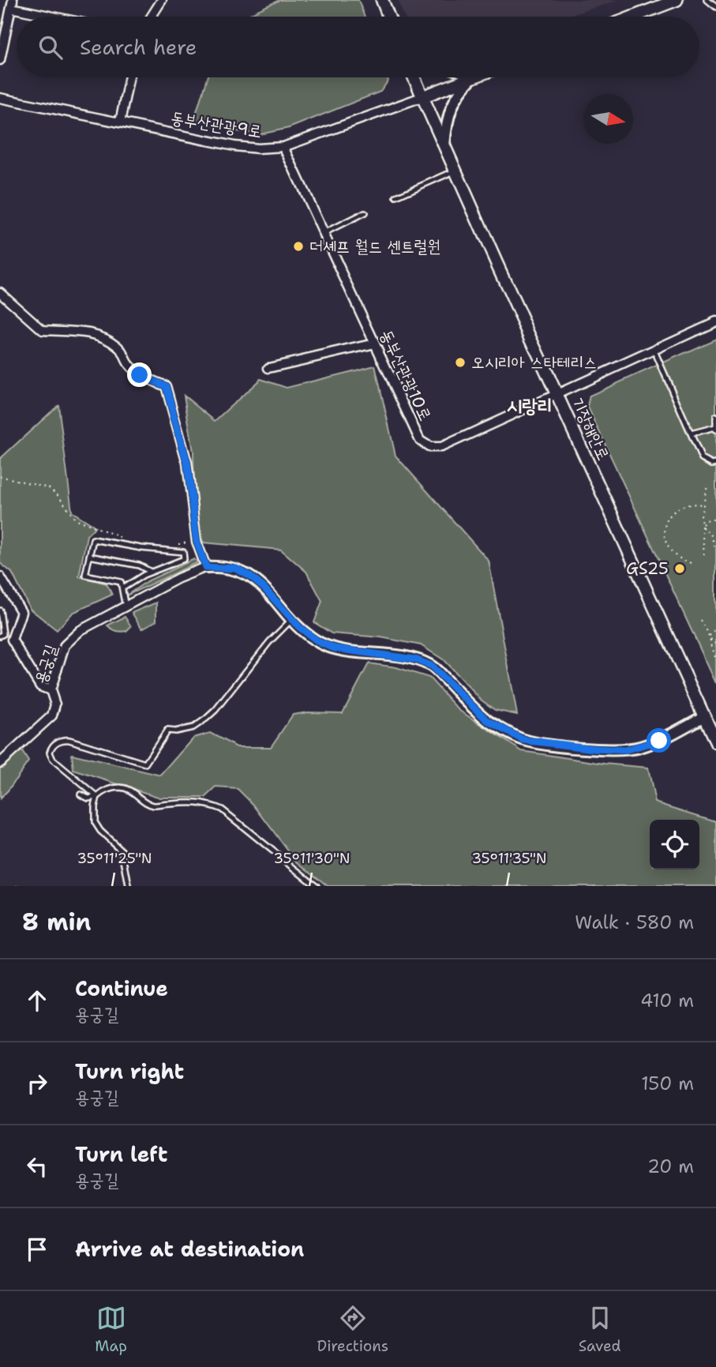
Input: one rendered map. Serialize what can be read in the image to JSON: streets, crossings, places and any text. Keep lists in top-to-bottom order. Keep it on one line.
{"streets":{"main road":["기장해안로"],"street":["동부산관광9로","동부산관광10로","용궁길"]},"crossings":[["동부산관광9로","동부산관광10로"],["동부산관광9로","기장해안로"],["동부산관광10로","기장해안로"],["기장해안로","용궁길"]],"districts":["시랑리"],"places":["더셰프 월드 센트럴원","오시리아 스타테리스","GS25"],"north":"right","page":{"search":"Search here","heading":["8 min","Walk · 580 m"],"list":[["Continue","용궁길","410 m"],["Turn right","용궁길","150 m"],["Turn left","용궁길","20 m"],"Arrive at destination"],"nav":["Map","Directions","Saved"]},"coordinates":["35°11'25\"N","35°11'30\"N","35°11'35\"N"]}
